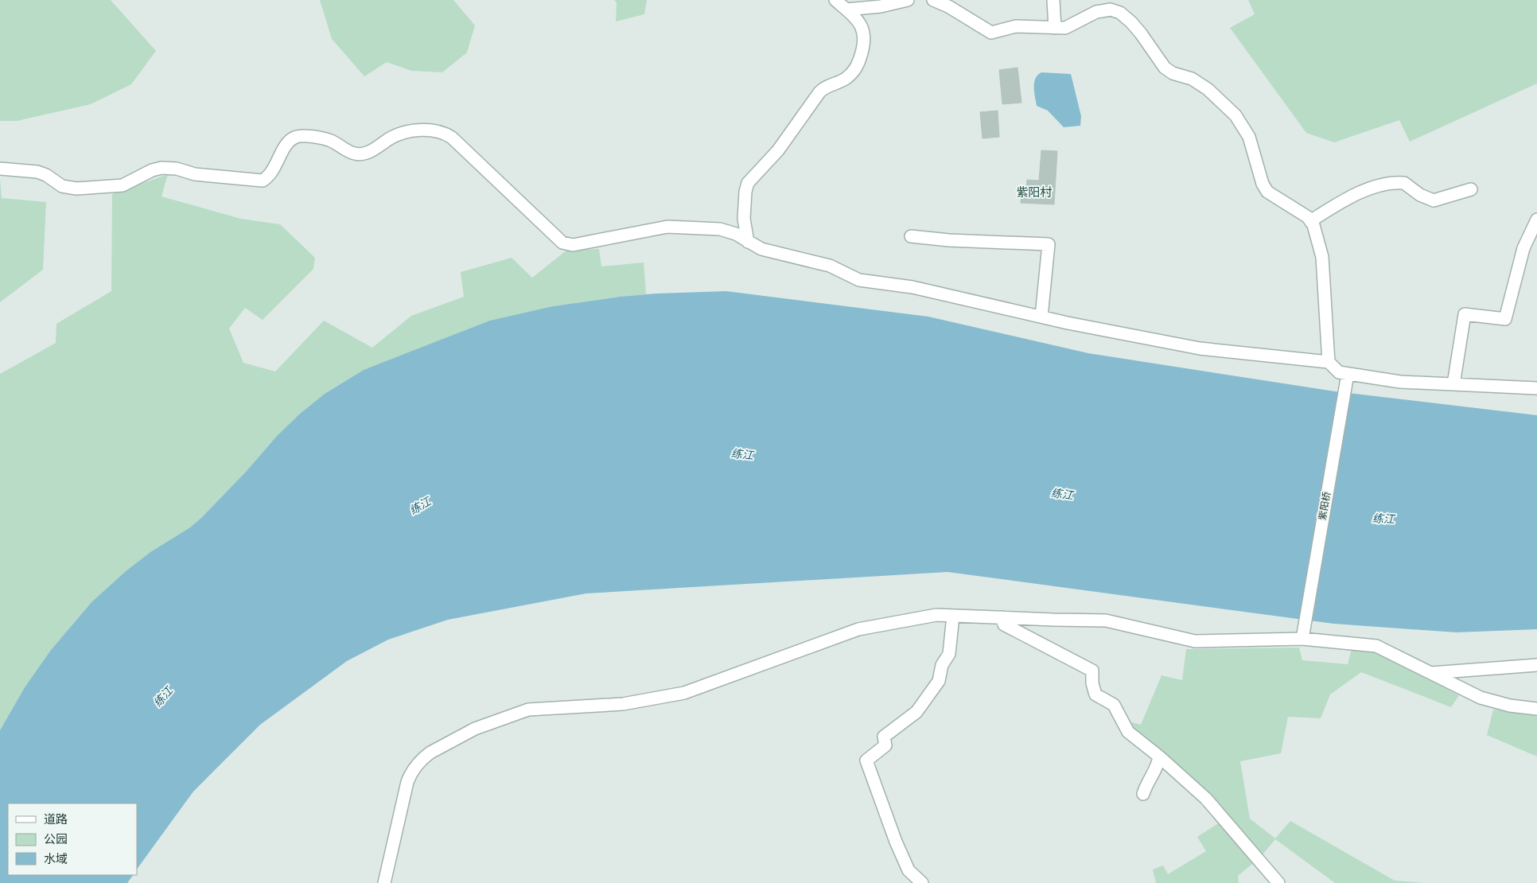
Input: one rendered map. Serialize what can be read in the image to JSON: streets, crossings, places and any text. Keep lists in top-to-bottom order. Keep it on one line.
{"streets":{"street":["紫阳桥"]},"districts":["紫阳村"],"water":["练江"],"legend":["道路","公园","水域"]}
